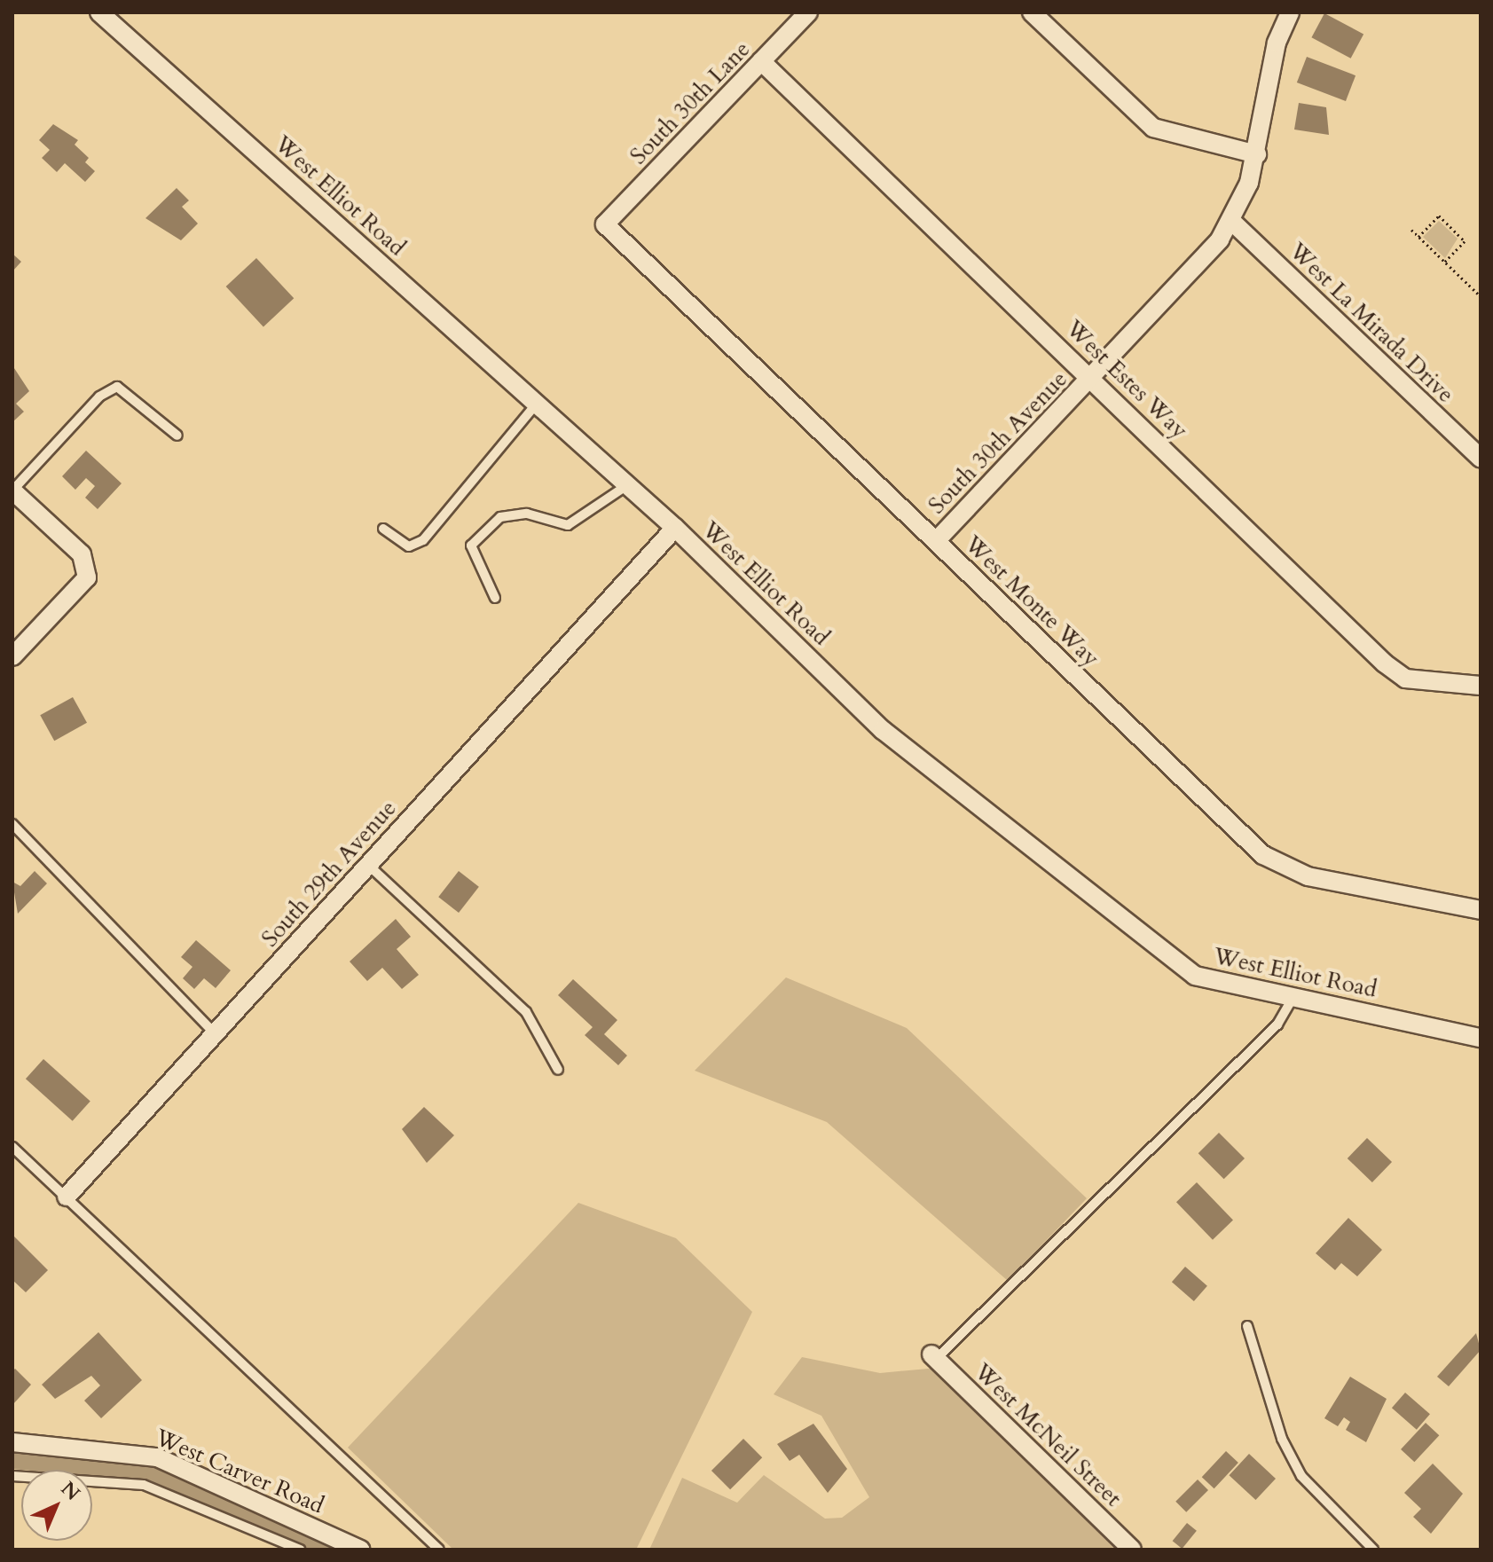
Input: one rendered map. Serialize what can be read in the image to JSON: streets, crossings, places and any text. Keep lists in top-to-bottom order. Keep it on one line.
{"streets":{"street":["South 30th Lane","West Elliot Road","West La Mirada Drive","West Estes Way","South 30th Avenue","West Monte Way","South 29th Avenue","West McNeil Street","West Carver Road"]},"crossings":[["South 30th Lane","West Estes Way"],["South 30th Lane","West Monte Way"],["West Elliot Road","South 29th Avenue"],["West La Mirada Drive","South 30th Avenue"],["West Estes Way","South 30th Avenue"],["South 30th Avenue","West Monte Way"]],"north":"top right"}
